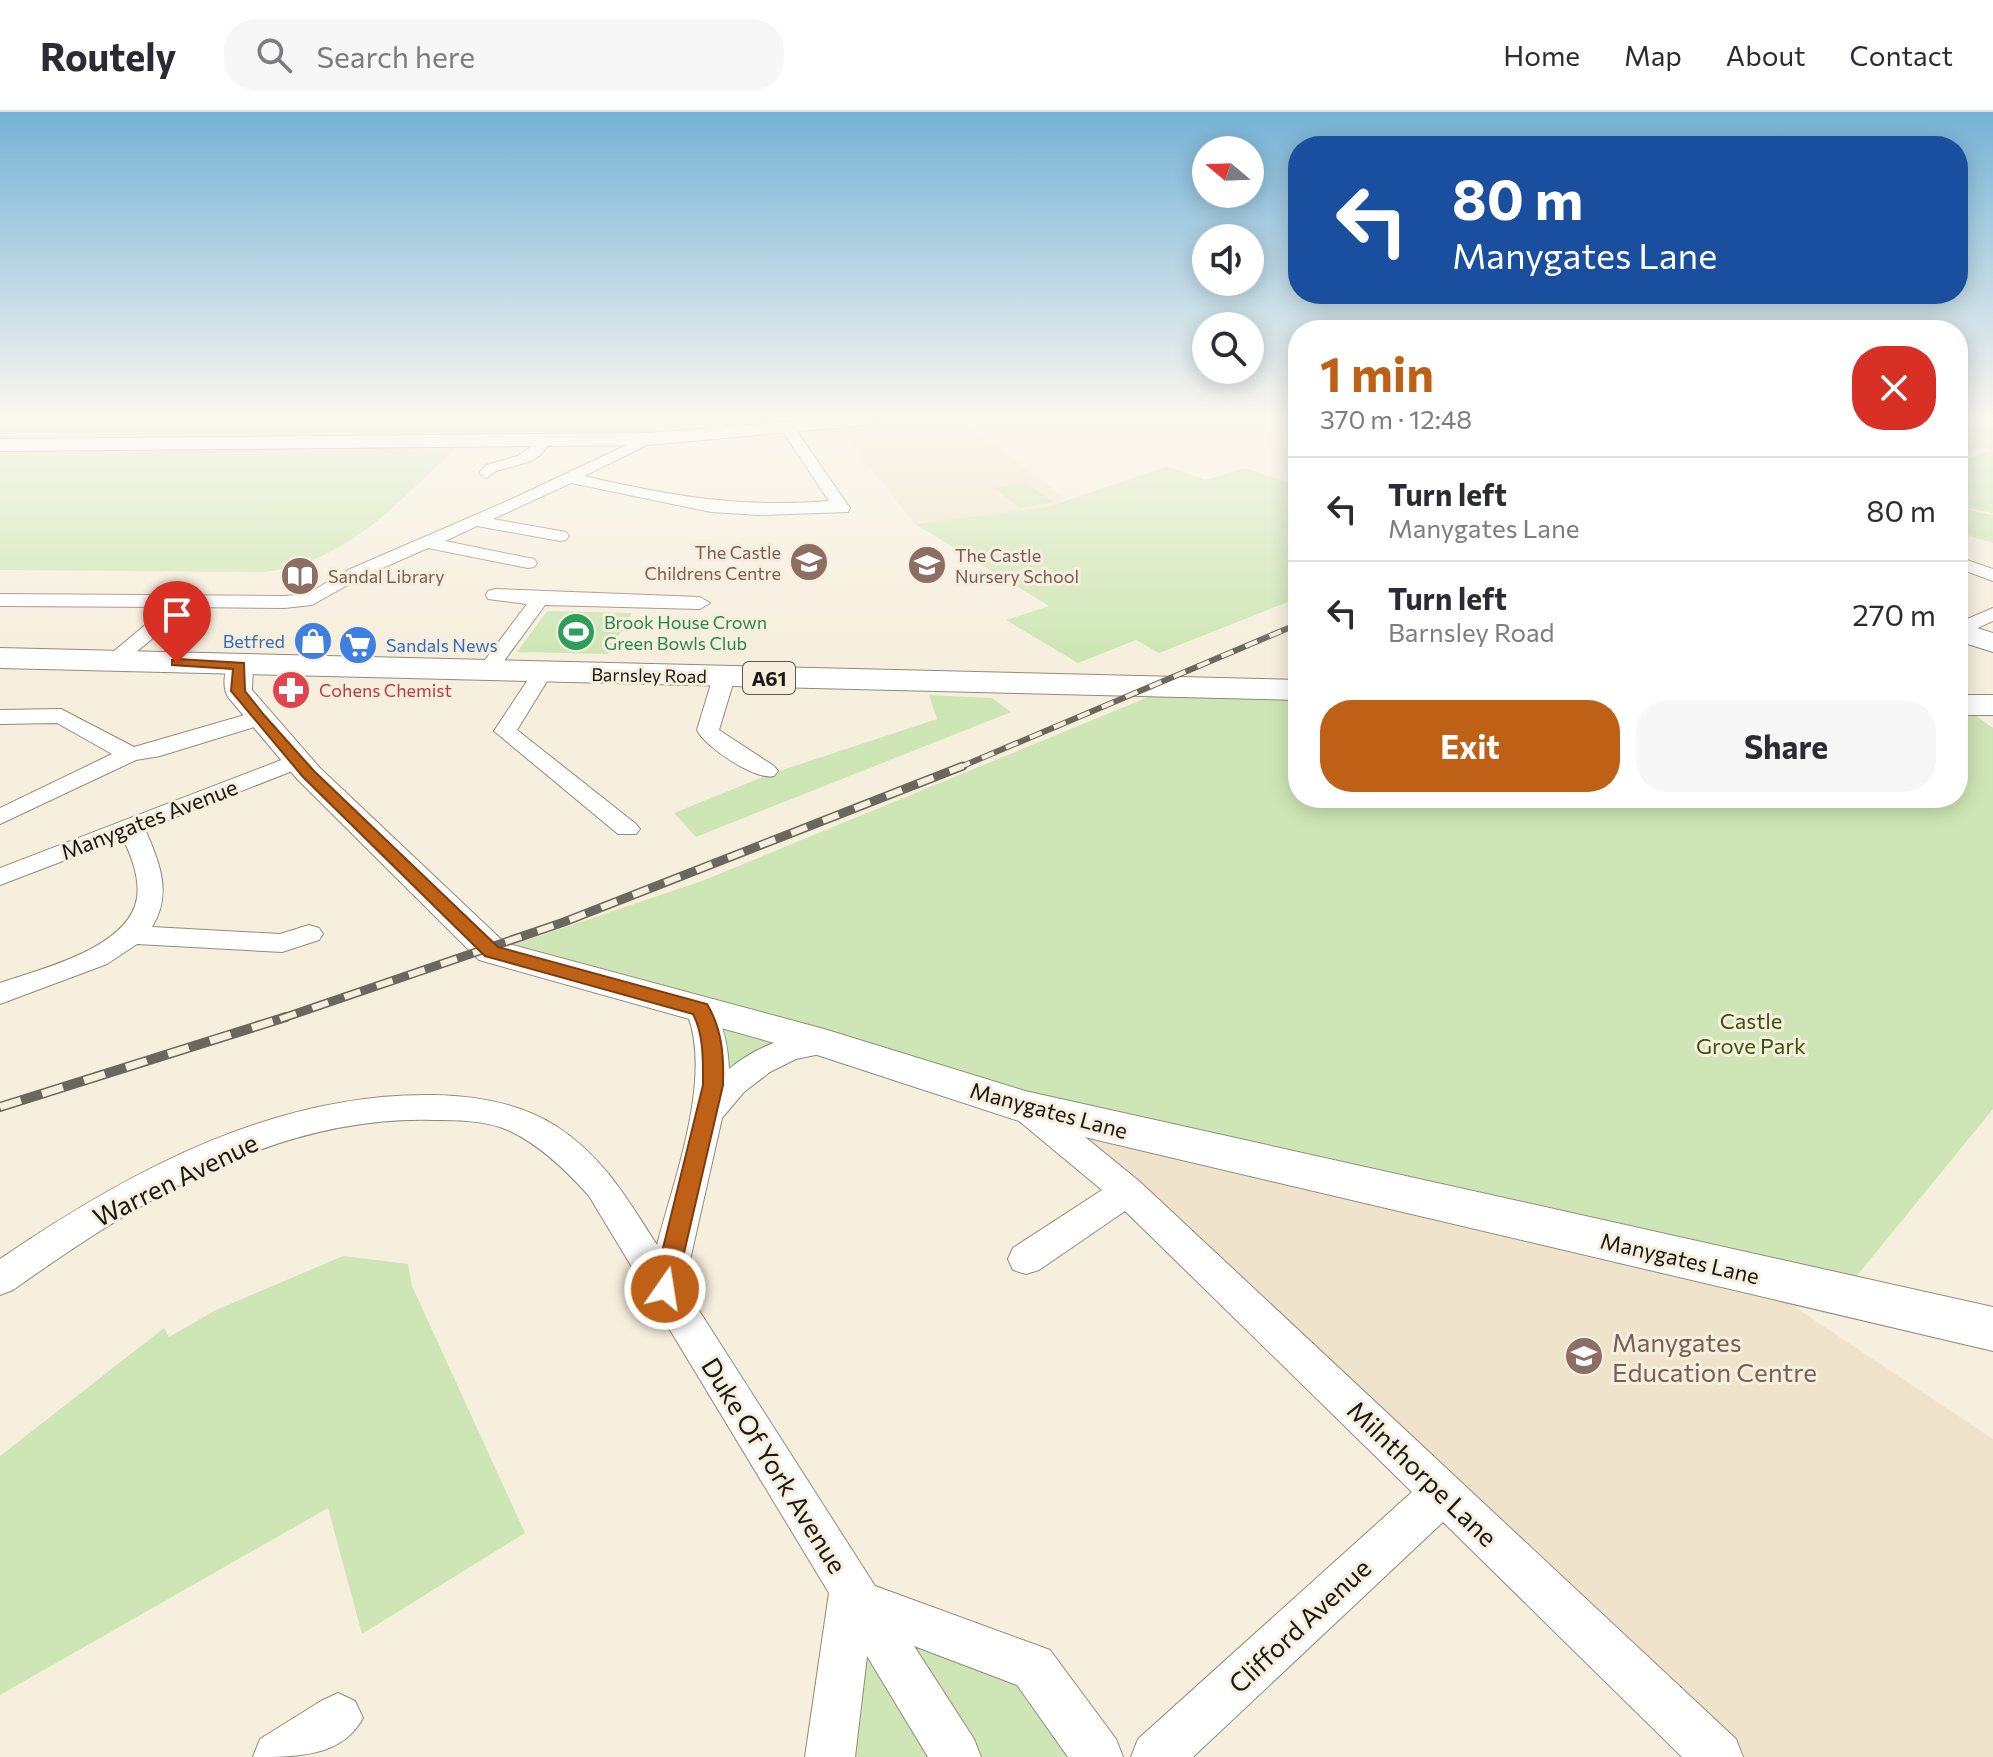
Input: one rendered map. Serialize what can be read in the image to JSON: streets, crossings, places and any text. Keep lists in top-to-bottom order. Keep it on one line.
{"streets":{"main road":["Barnsley Road","A61"],"street":["Manygates Avenue","Manygates Lane","Warren Avenue","Duke Of York Avenue","Milnthorpe Lane","Clifford Avenue"]},"crossings":[["Barnsley Road","Manygates Lane"],["Manygates Avenue","Manygates Lane"],["Manygates Lane","Milnthorpe Lane"],["Warren Avenue","Duke Of York Avenue"],["Milnthorpe Lane","Clifford Avenue"]],"parks":["Castle Grove Park"],"places":{"school or university":["The Castle Childrens Centre","The Castle Nursery School","Manygates Education Centre"],"library":["Sandal Library"],"sports":["Brook House Crown Green Bowls Club"],"shop":["Betfred"],"supermarket":["Sandals News"],"pharmacy":["Cohens Chemist"]},"north":"left","page":{"header":"Routely","search":"Search here","nav":["Home","Map","About","Contact"],"turn":["80 m","Manygates Lane"],"heading":["1 min","370 m · 12:48"],"list":[{"name":"Turn left","note":"Manygates Lane","value":"80 m"},{"name":"Turn left","note":"Barnsley Road","value":"270 m"}],"buttons":["Exit","Share"]}}
